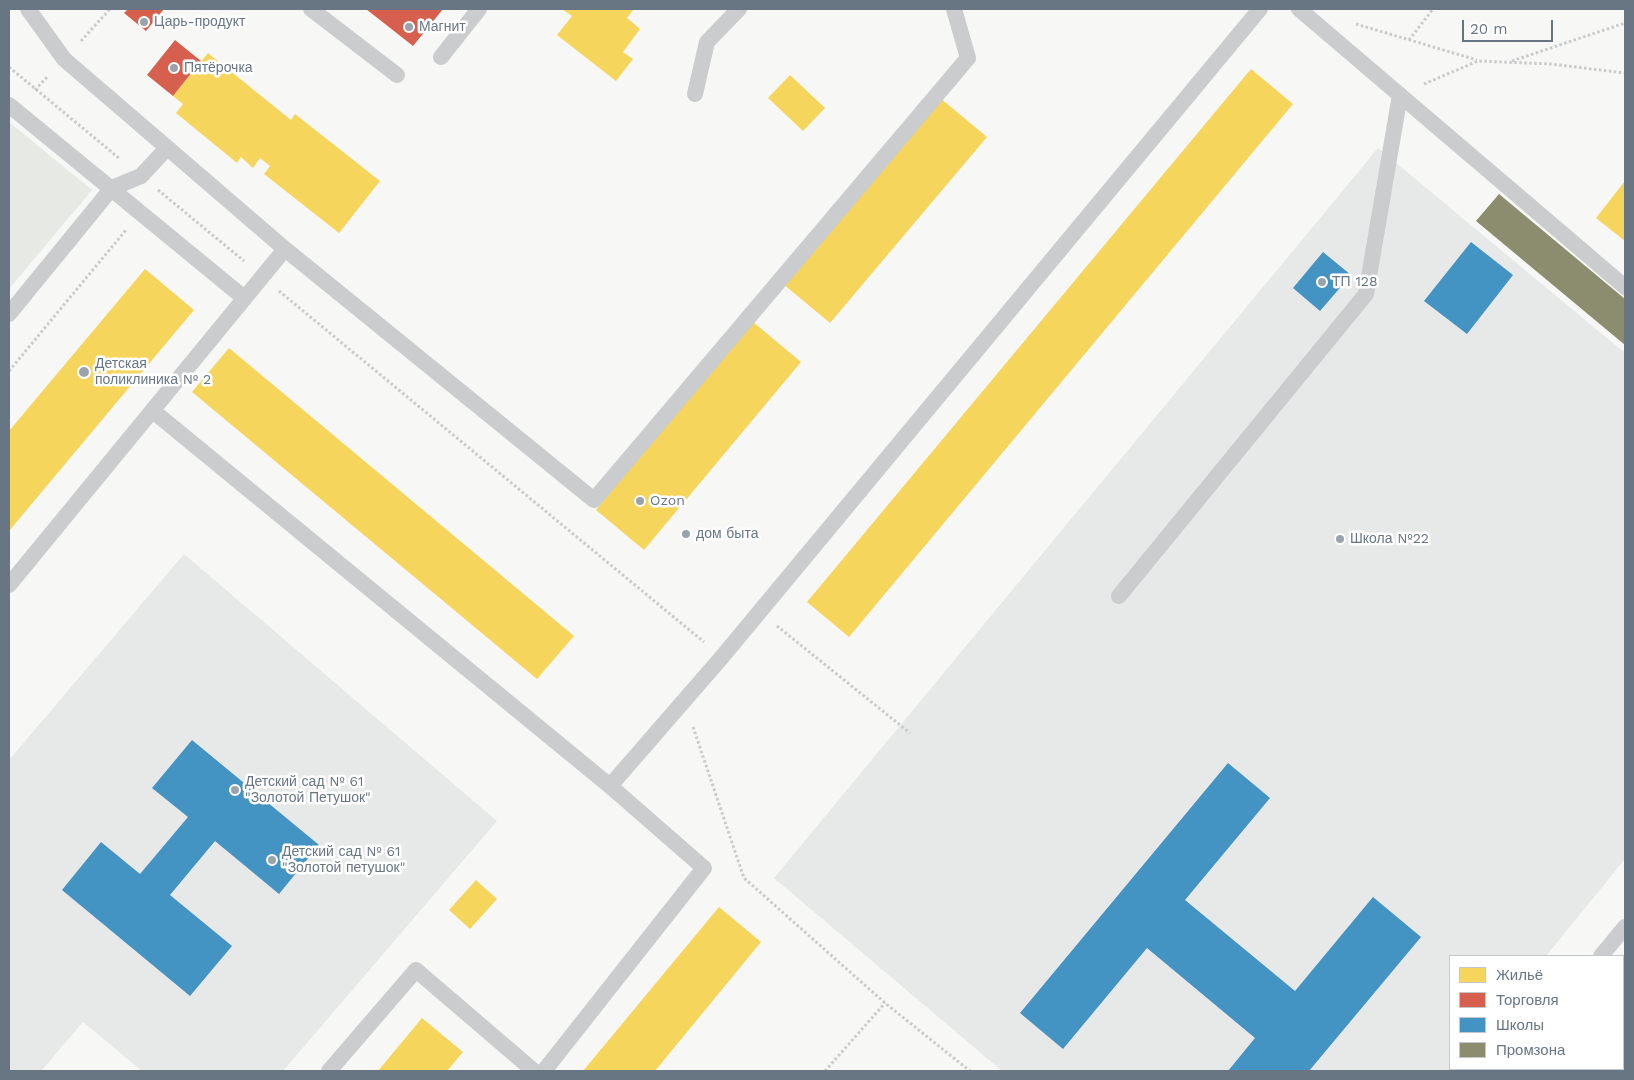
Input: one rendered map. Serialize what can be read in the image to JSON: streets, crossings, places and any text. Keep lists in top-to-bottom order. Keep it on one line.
{"places":["Царь-продукт","Магнит","Пятёрочка","ТП 128","Детская поликлиника № 2","Ozon","дом быта","Школа №22","Детский сад № 61 \"Золотой Петушок\"","Детский сад № 61 \"Золотой петушок\""],"legend":["Жильё","Торговля","Школы","Промзона"],"scale_bar":"20 m"}
